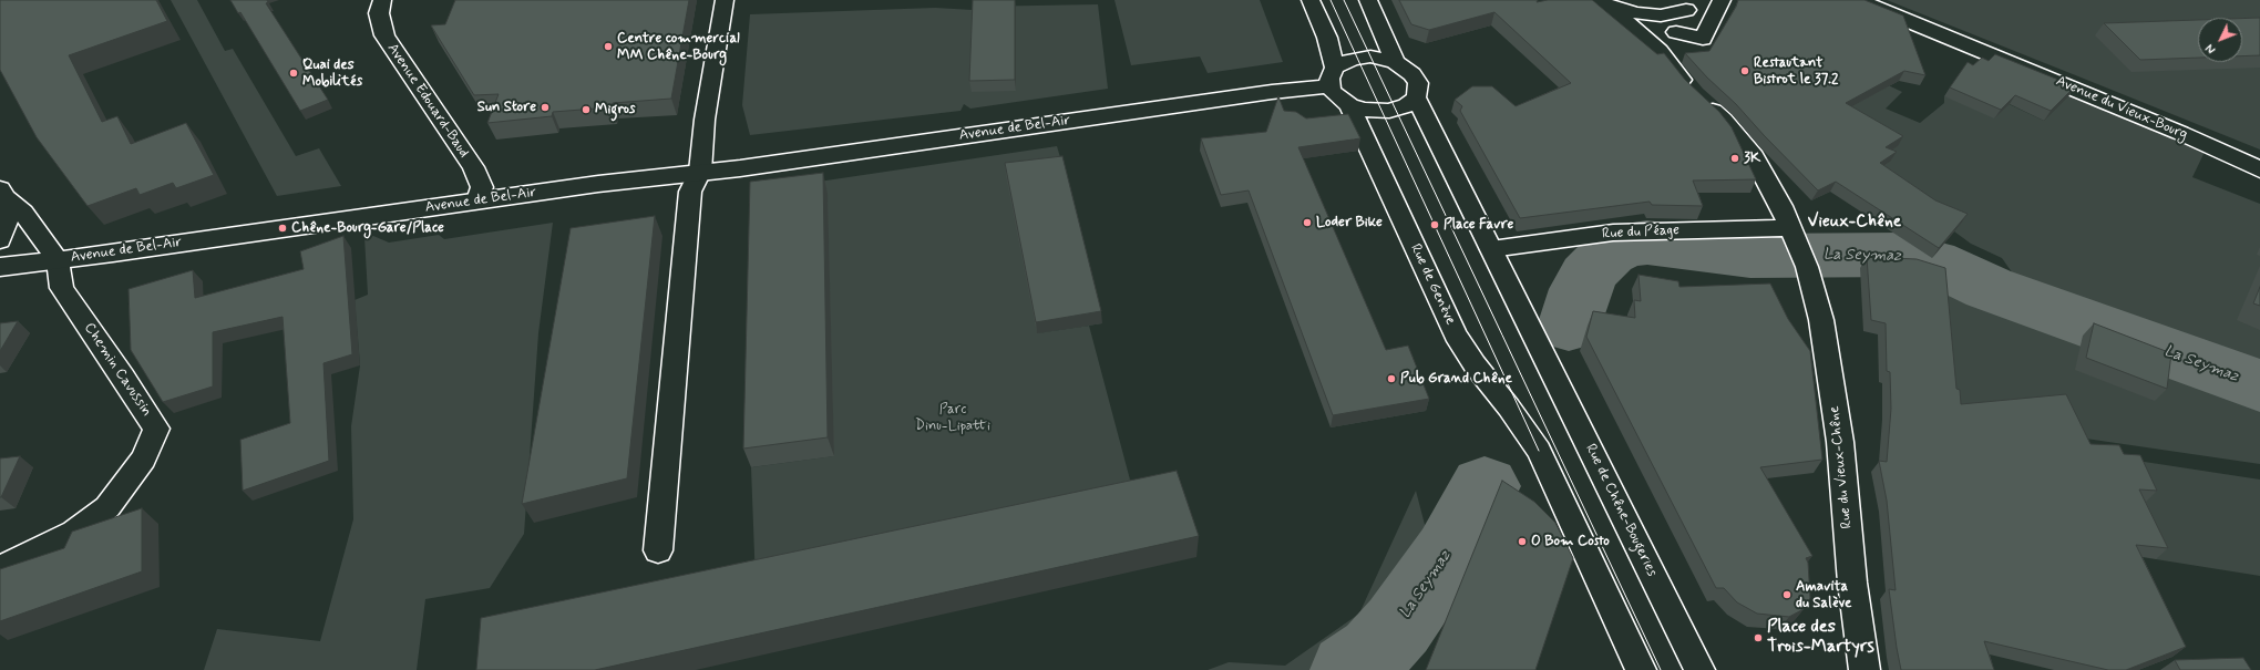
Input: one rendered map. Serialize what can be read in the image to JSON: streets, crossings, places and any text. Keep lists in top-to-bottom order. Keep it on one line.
{"streets":{"street":["Avenue Edouard-Baud","Avenue du Vieux-Bourg","Avenue de Bel-Air","Rue du Péage","Rue de Genève","Chemin Cavussin","Rue du Vieux-Chêne","Rue de Chêne-Bougeries"]},"crossings":[["Avenue Edouard-Baud","Avenue de Bel-Air"],["Avenue de Bel-Air","Rue de Genève"],["Avenue de Bel-Air","Chemin Cavussin"],["Rue du Péage","Rue du Vieux-Chêne"],["Rue du Péage","Rue de Chêne-Bougeries"]],"districts":["Vieux-Chêne"],"water":["La Seymaz"],"parks":["Parc Dinu-Lipatti"],"places":["Centre commercial MM Chêne-Bourg","Restautant Bistrot le 37.2","Quai des Mobilités","Sun Store","Migros","3K","Loder Bike","Place Favre","Chêne-Bourg-Gare/Place","Pub Grand Chêne","O Bom Costo","Amavita du Salève","Place des Trois-Martyrs"],"north":"bottom left"}
